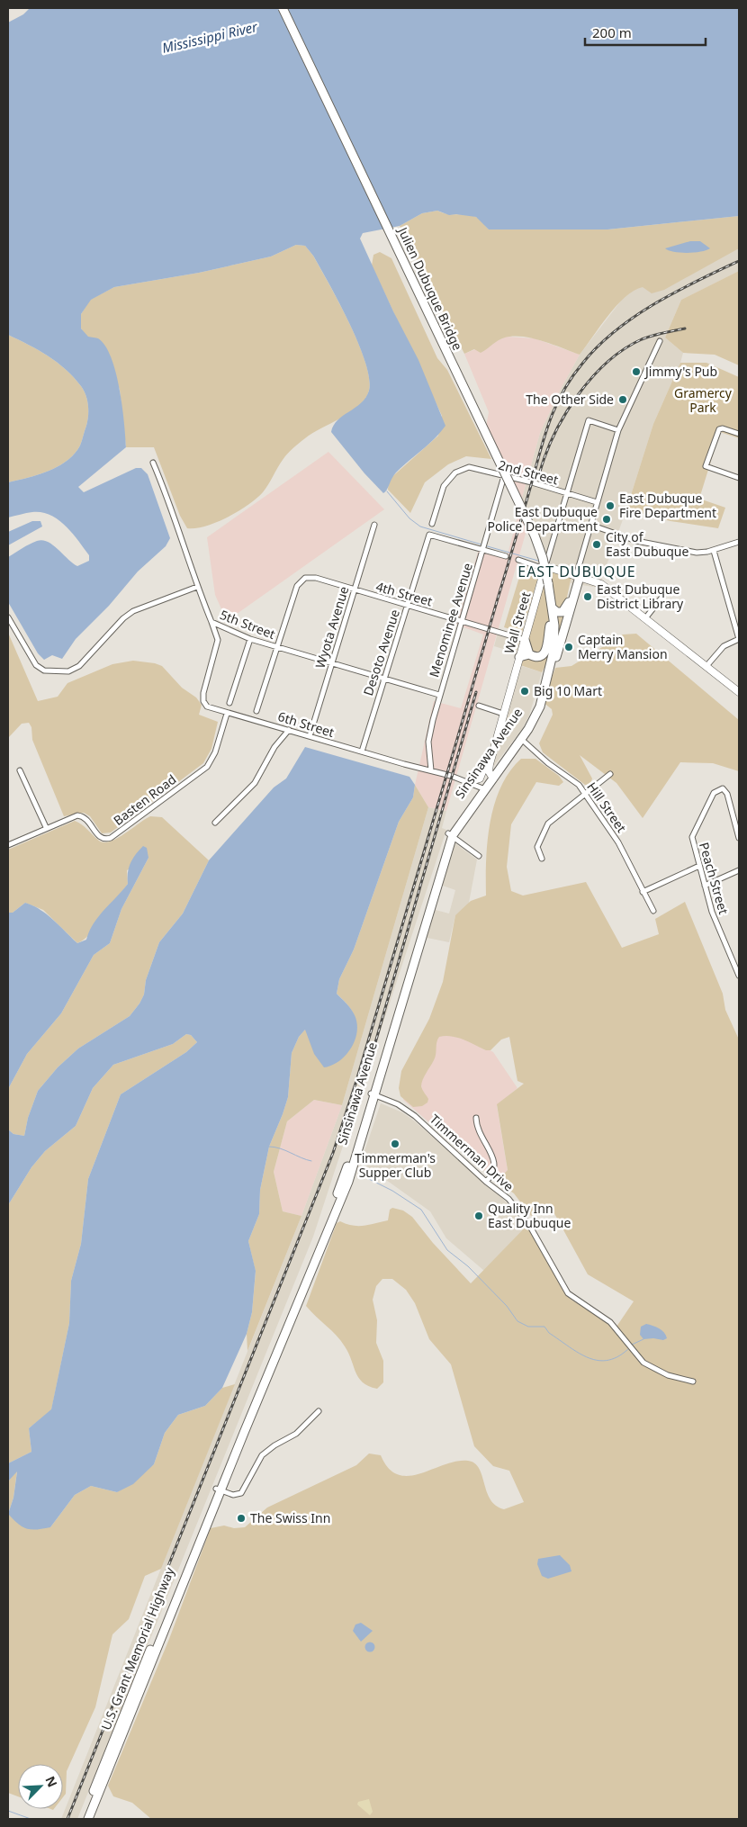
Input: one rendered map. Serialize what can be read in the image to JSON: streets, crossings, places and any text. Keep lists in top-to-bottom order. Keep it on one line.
{"streets":{"highway":["Julien Dubuque Bridge","Sinsinawa Avenue","U.S. Grant Memorial Highway"],"main road":["Wall Street"],"street":["2nd Street","4th Street","Menominee Avenue","5th Street","Wyota Avenue","Desoto Avenue","6th Street","Basten Road","Hill Street","Peach Street","Timmerman Drive"]},"crossings":[["Julien Dubuque Bridge","Sinsinawa Avenue"],["2nd Street","Menominee Avenue"],["2nd Street","Wall Street"],["4th Street","Menominee Avenue"],["4th Street","Wall Street"],["4th Street","5th Street"],["4th Street","Wyota Avenue"],["4th Street","Desoto Avenue"],["Menominee Avenue","5th Street"],["Menominee Avenue","Desoto Avenue"],["Menominee Avenue","6th Street"],["Wall Street","Sinsinawa Avenue"],["5th Street","Wyota Avenue"],["5th Street","Desoto Avenue"],["5th Street","6th Street"],["Wyota Avenue","6th Street"],["Desoto Avenue","6th Street"],["6th Street","Sinsinawa Avenue"],["6th Street","Basten Road"],["Sinsinawa Avenue","Hill Street"],["Sinsinawa Avenue","Timmerman Drive"],["Sinsinawa Avenue","U.S. Grant Memorial Highway"]],"districts":["EAST DUBUQUE"],"water":["Mississippi River"],"parks":["Gramercy Park"],"places":["Jimmy's Pub","The Other Side","East Dubuque Fire Department","East Dubuque Police Department","City of East Dubuque","East Dubuque District Library","Captain Merry Mansion","Big 10 Mart","Timmerman's Supper Club","Quality Inn East Dubuque","The Swiss Inn"],"scale_bar":"200 m","north":"top right"}
